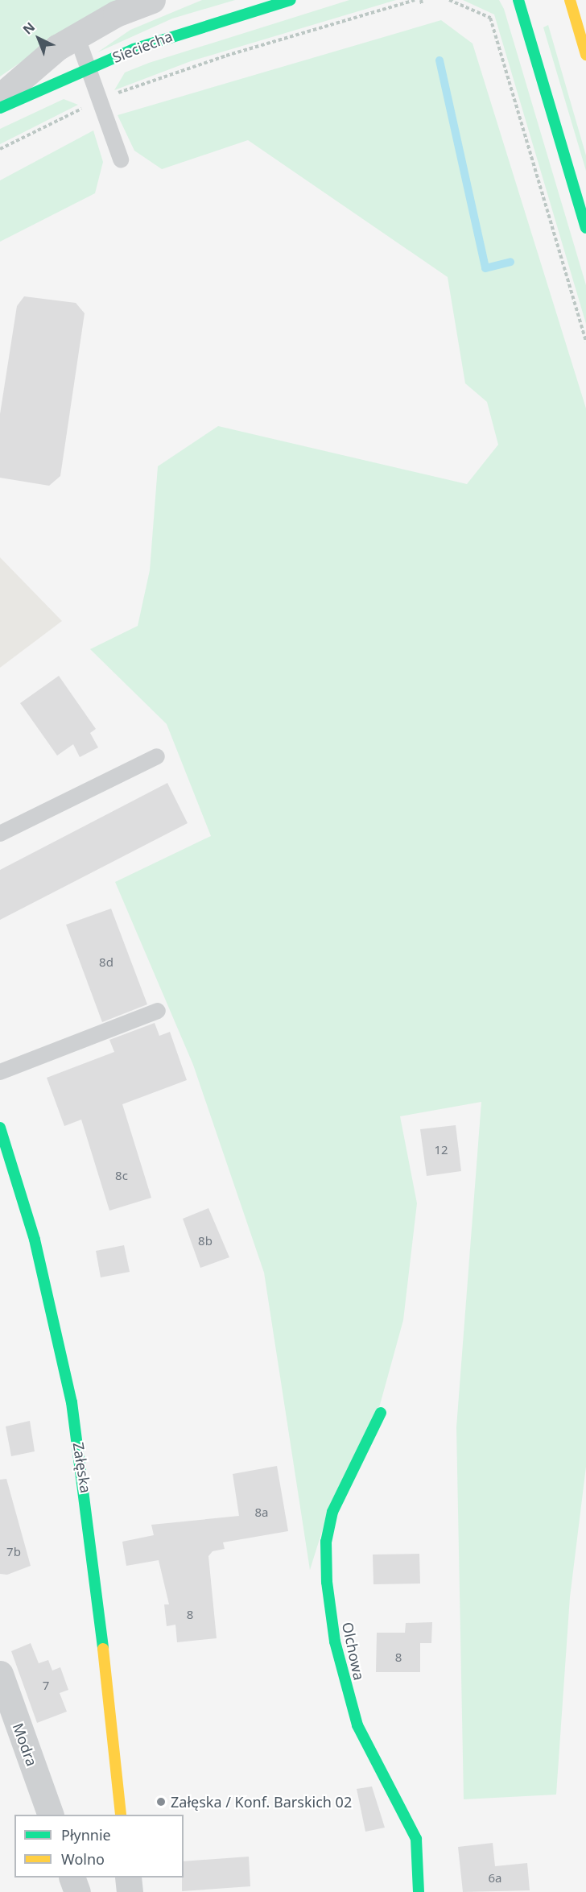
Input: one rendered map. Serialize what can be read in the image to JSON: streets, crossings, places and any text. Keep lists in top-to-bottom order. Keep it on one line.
{"streets":{"street":["Sieciecha","Załęska","Olchowa","Modra"]},"places":["Załęska / Konf. Barskich 02"],"house_numbers":["8d","12","8c","8b","8a","7b","8","8","7","6a"],"legend":["Płynnie","Wolno"],"north":"top left"}
